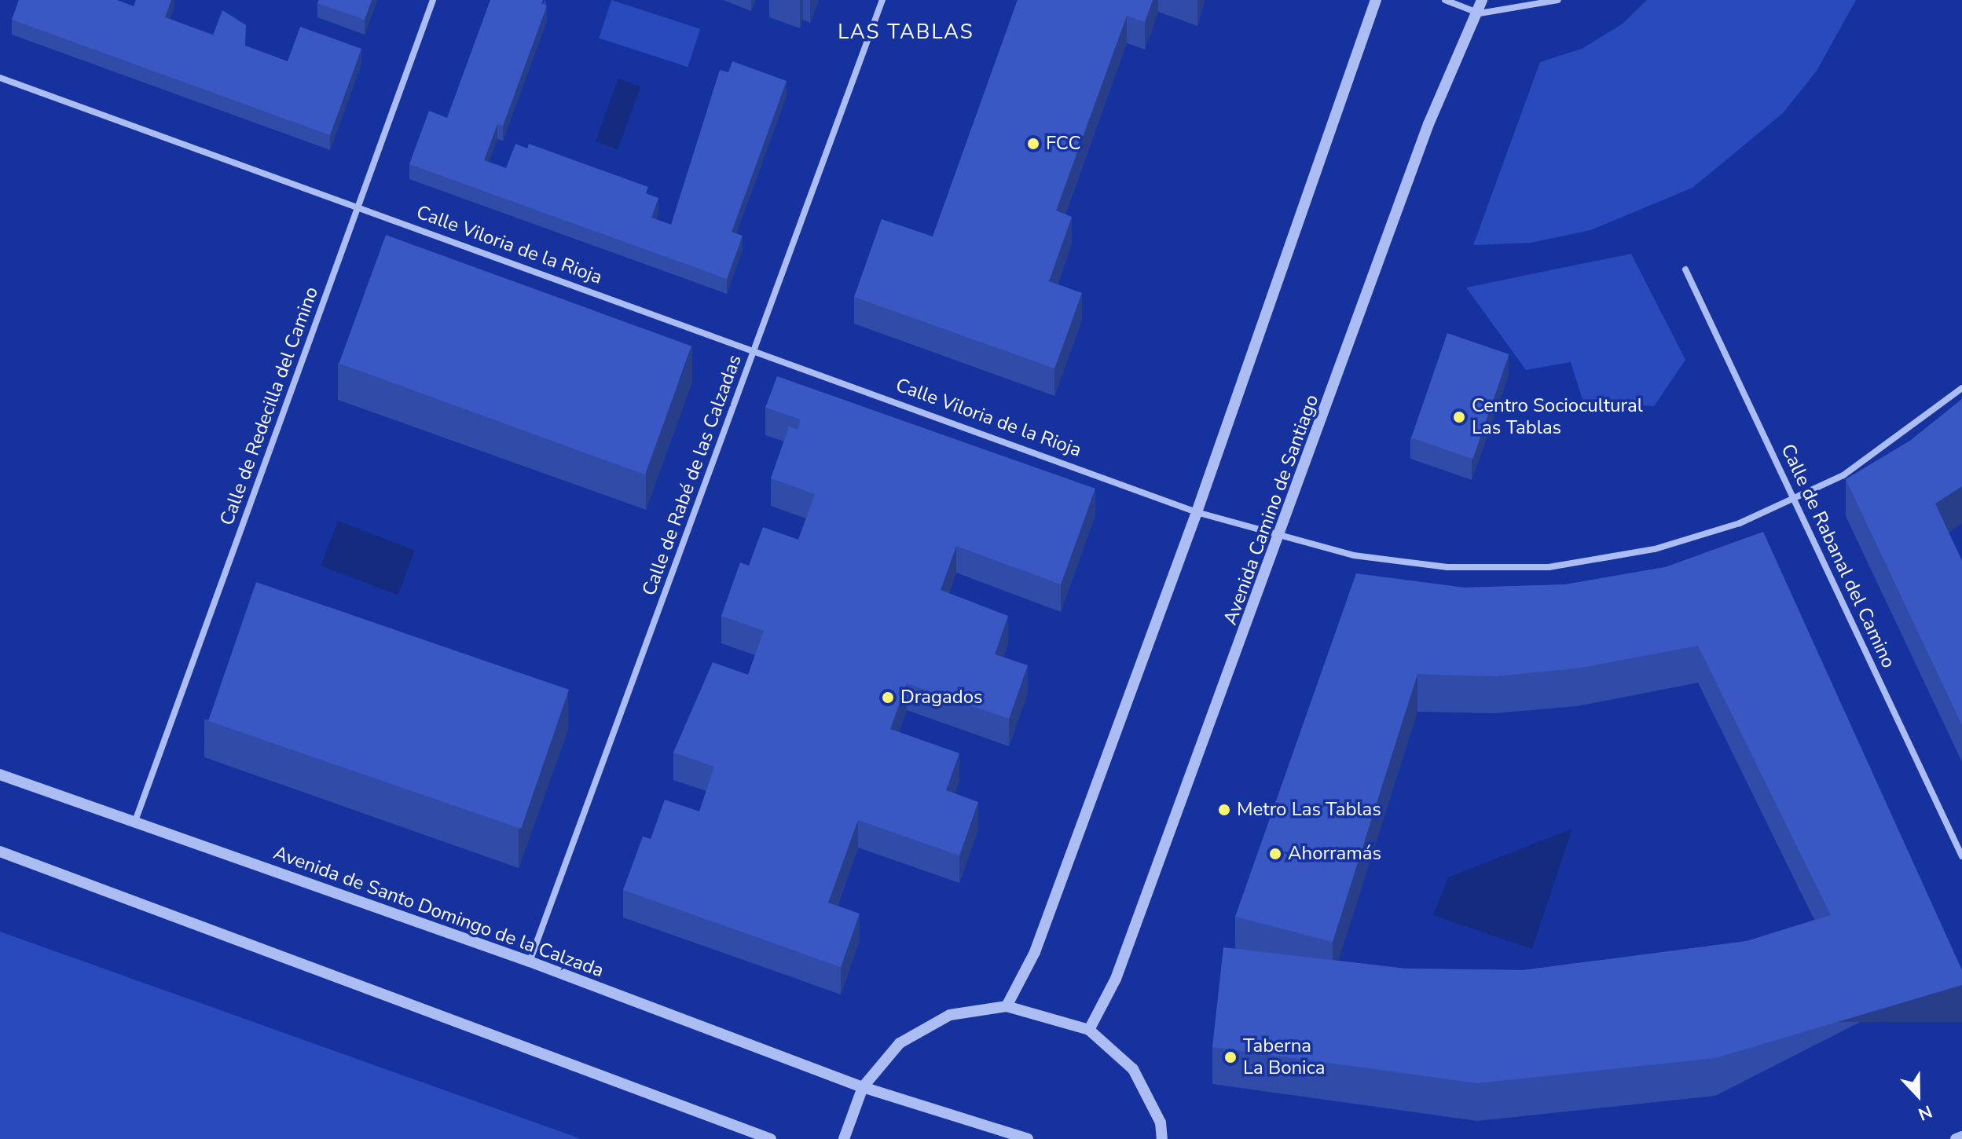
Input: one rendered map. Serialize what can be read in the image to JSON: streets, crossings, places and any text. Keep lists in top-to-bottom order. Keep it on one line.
{"streets":{"street":["Calle Viloria de la Rioja","Calle de Redecilla del Camino","Calle de Rabé de las Calzadas","Avenida Camino de Santiago","Calle de Rabanal del Camino","Avenida de Santo Domingo de la Calzada"]},"crossings":[["Calle Viloria de la Rioja","Calle de Redecilla del Camino"],["Calle Viloria de la Rioja","Calle de Rabé de las Calzadas"],["Calle Viloria de la Rioja","Avenida Camino de Santiago"],["Calle Viloria de la Rioja","Calle de Rabanal del Camino"],["Calle de Redecilla del Camino","Avenida de Santo Domingo de la Calzada"],["Calle de Rabé de las Calzadas","Avenida de Santo Domingo de la Calzada"]],"districts":["LAS TABLAS"],"places":["FCC","Centro Sociocultural Las Tablas","Dragados","Metro Las Tablas","Ahorramás","Taberna La Bonica"],"north":"bottom"}
